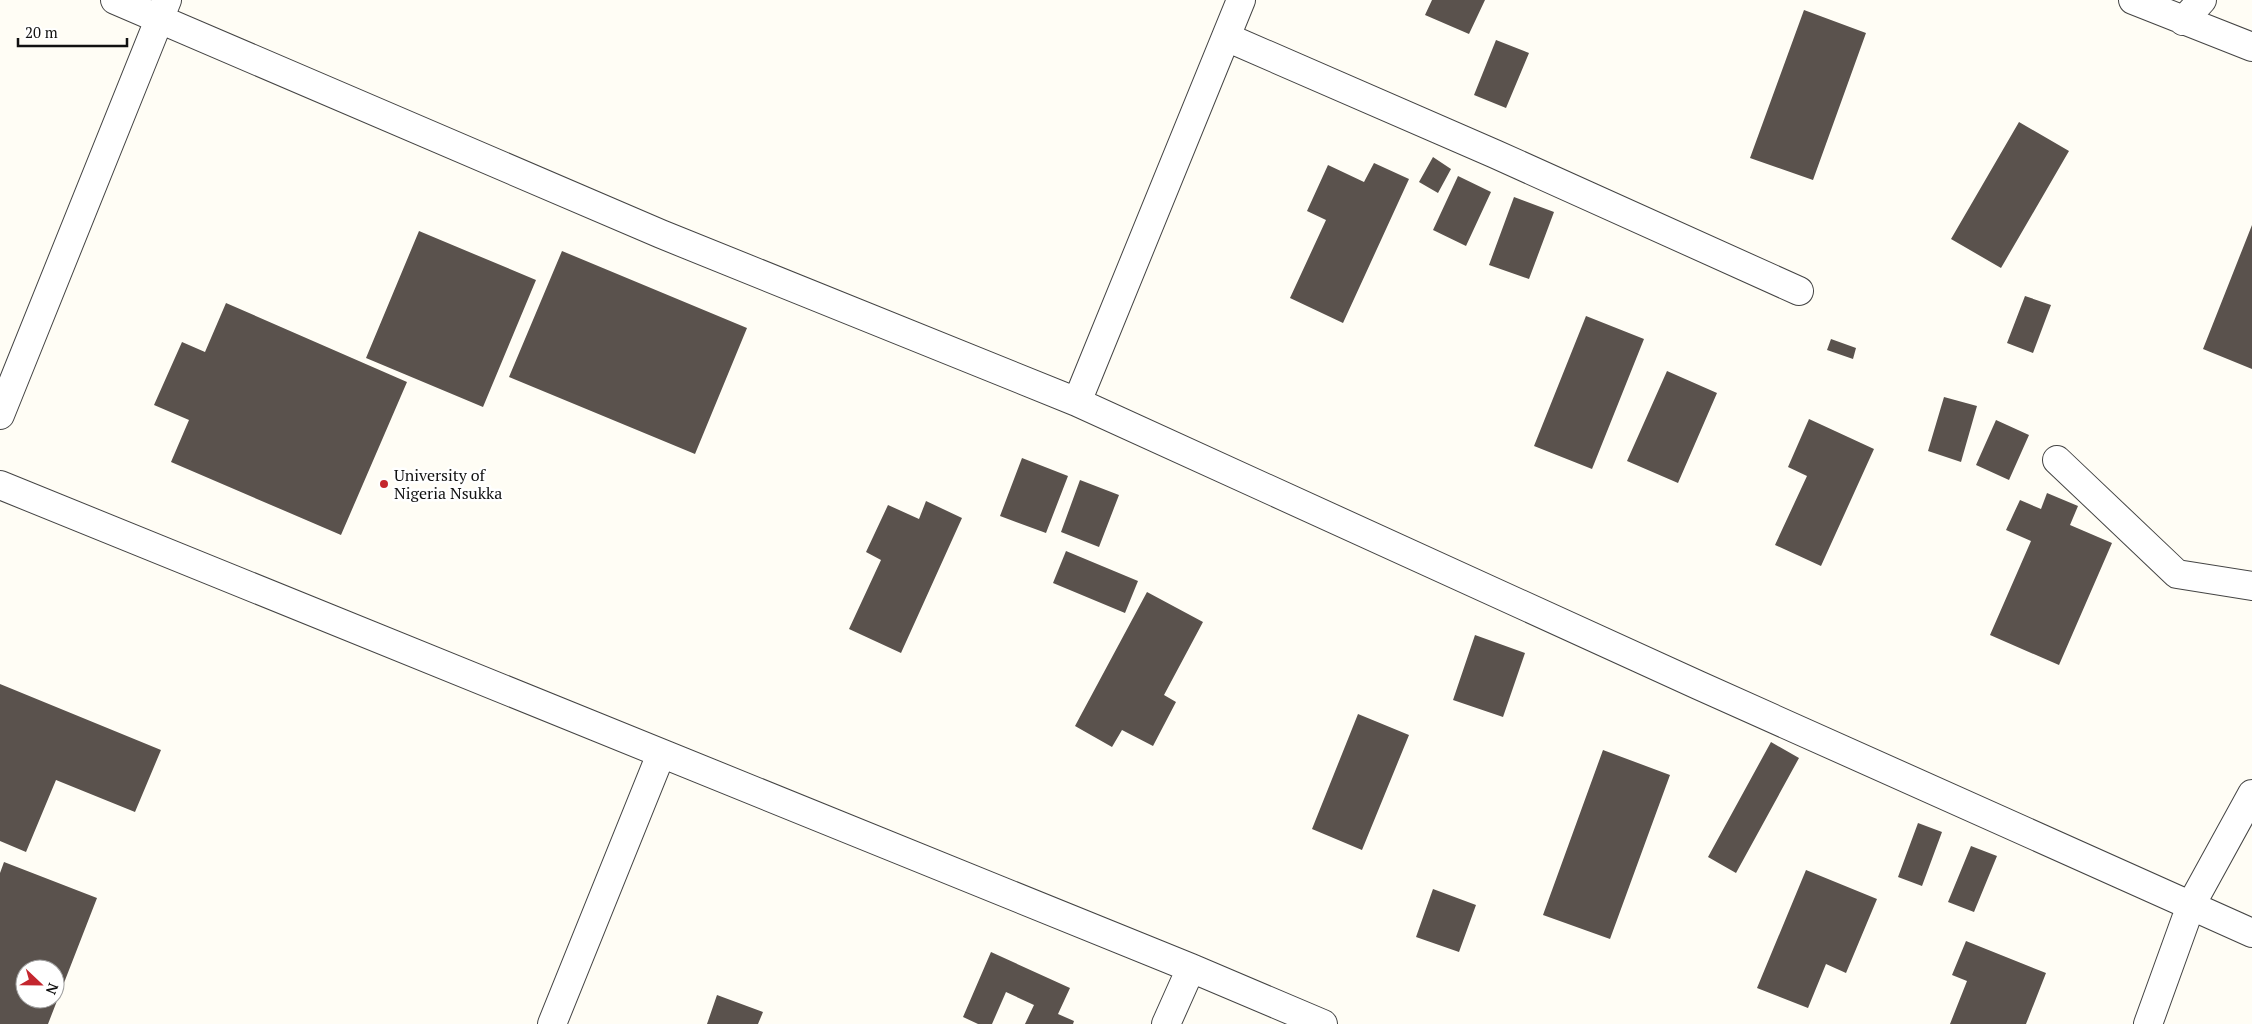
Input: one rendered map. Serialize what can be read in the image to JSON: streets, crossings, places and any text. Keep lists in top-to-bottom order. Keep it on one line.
{"places":["University of Nigeria Nsukka"],"scale_bar":"20 m","north":"right"}
